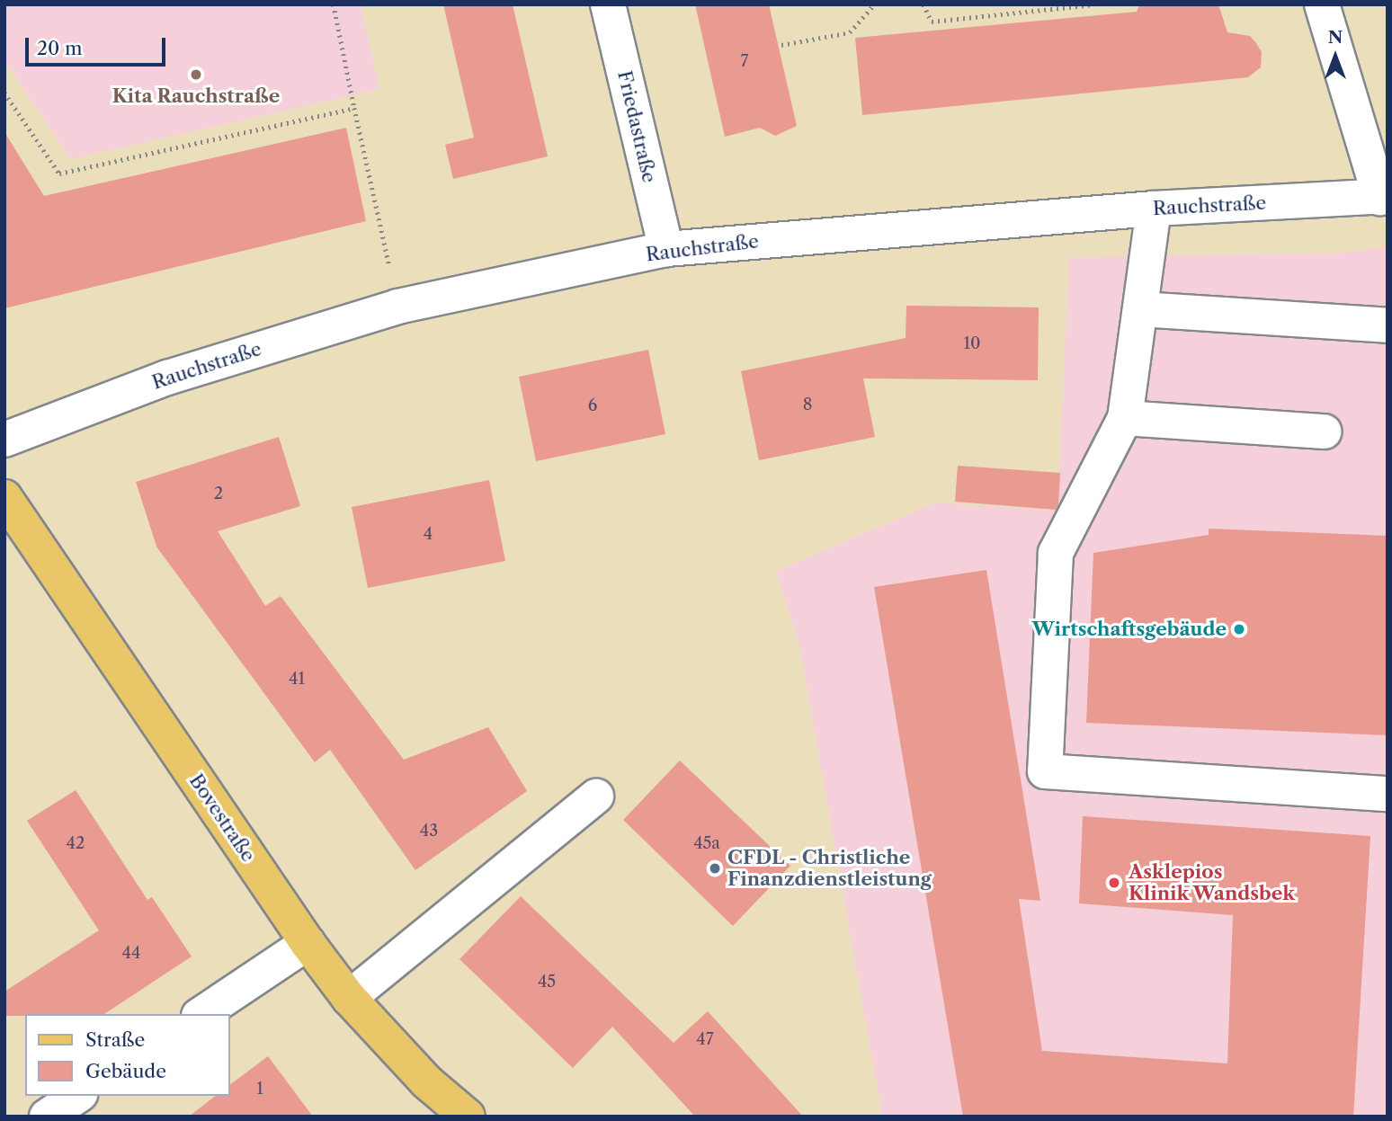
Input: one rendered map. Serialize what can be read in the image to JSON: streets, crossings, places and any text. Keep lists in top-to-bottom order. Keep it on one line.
{"streets":{"main road":["Bovestraße"],"street":["Friedastraße","Rauchstraße"]},"crossings":[["Friedastraße","Rauchstraße"]],"places":["Kita Rauchstraße","Wirtschaftsgebäude","CFDL - Christliche Finanzdienstleistung","Asklepios Klinik Wandsbek"],"house_numbers":["7","10","8","6","2","4","41","43","42","45a","44","45","47","1"],"legend":["Straße","Gebäude"],"scale_bar":"20 m","north":"top"}
